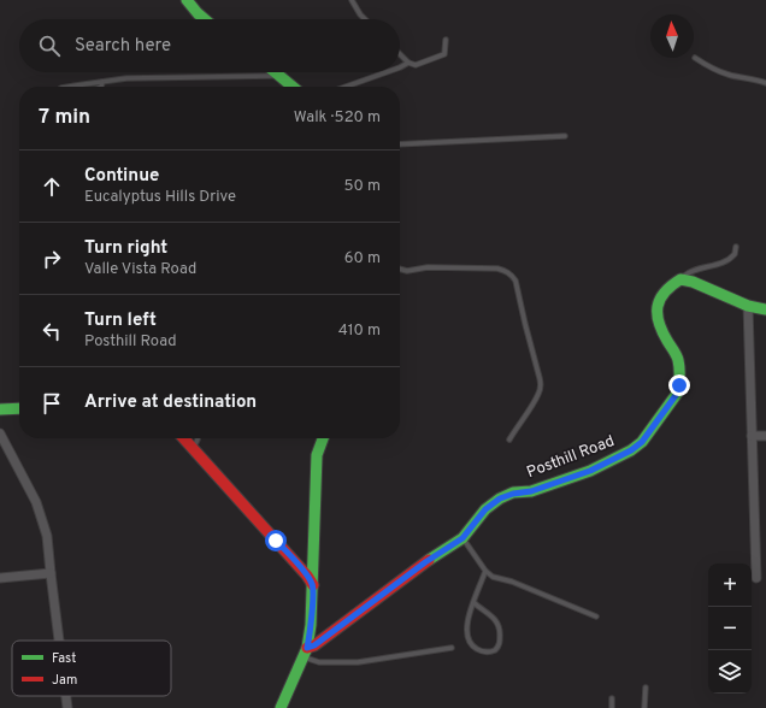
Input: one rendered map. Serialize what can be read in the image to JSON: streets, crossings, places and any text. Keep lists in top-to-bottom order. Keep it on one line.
{"streets":{"street":["Posthill Road"]},"legend":["Fast","Jam"],"north":"top","page":{"search":"Search here","heading":["7 min","Walk · 520 m"],"list":[["Continue","Eucalyptus Hills Drive","50 m"],["Turn right","Valle Vista Road","60 m"],["Turn left","Posthill Road","410 m"],"Arrive at destination"],"map_buttons":["+","−"]}}
